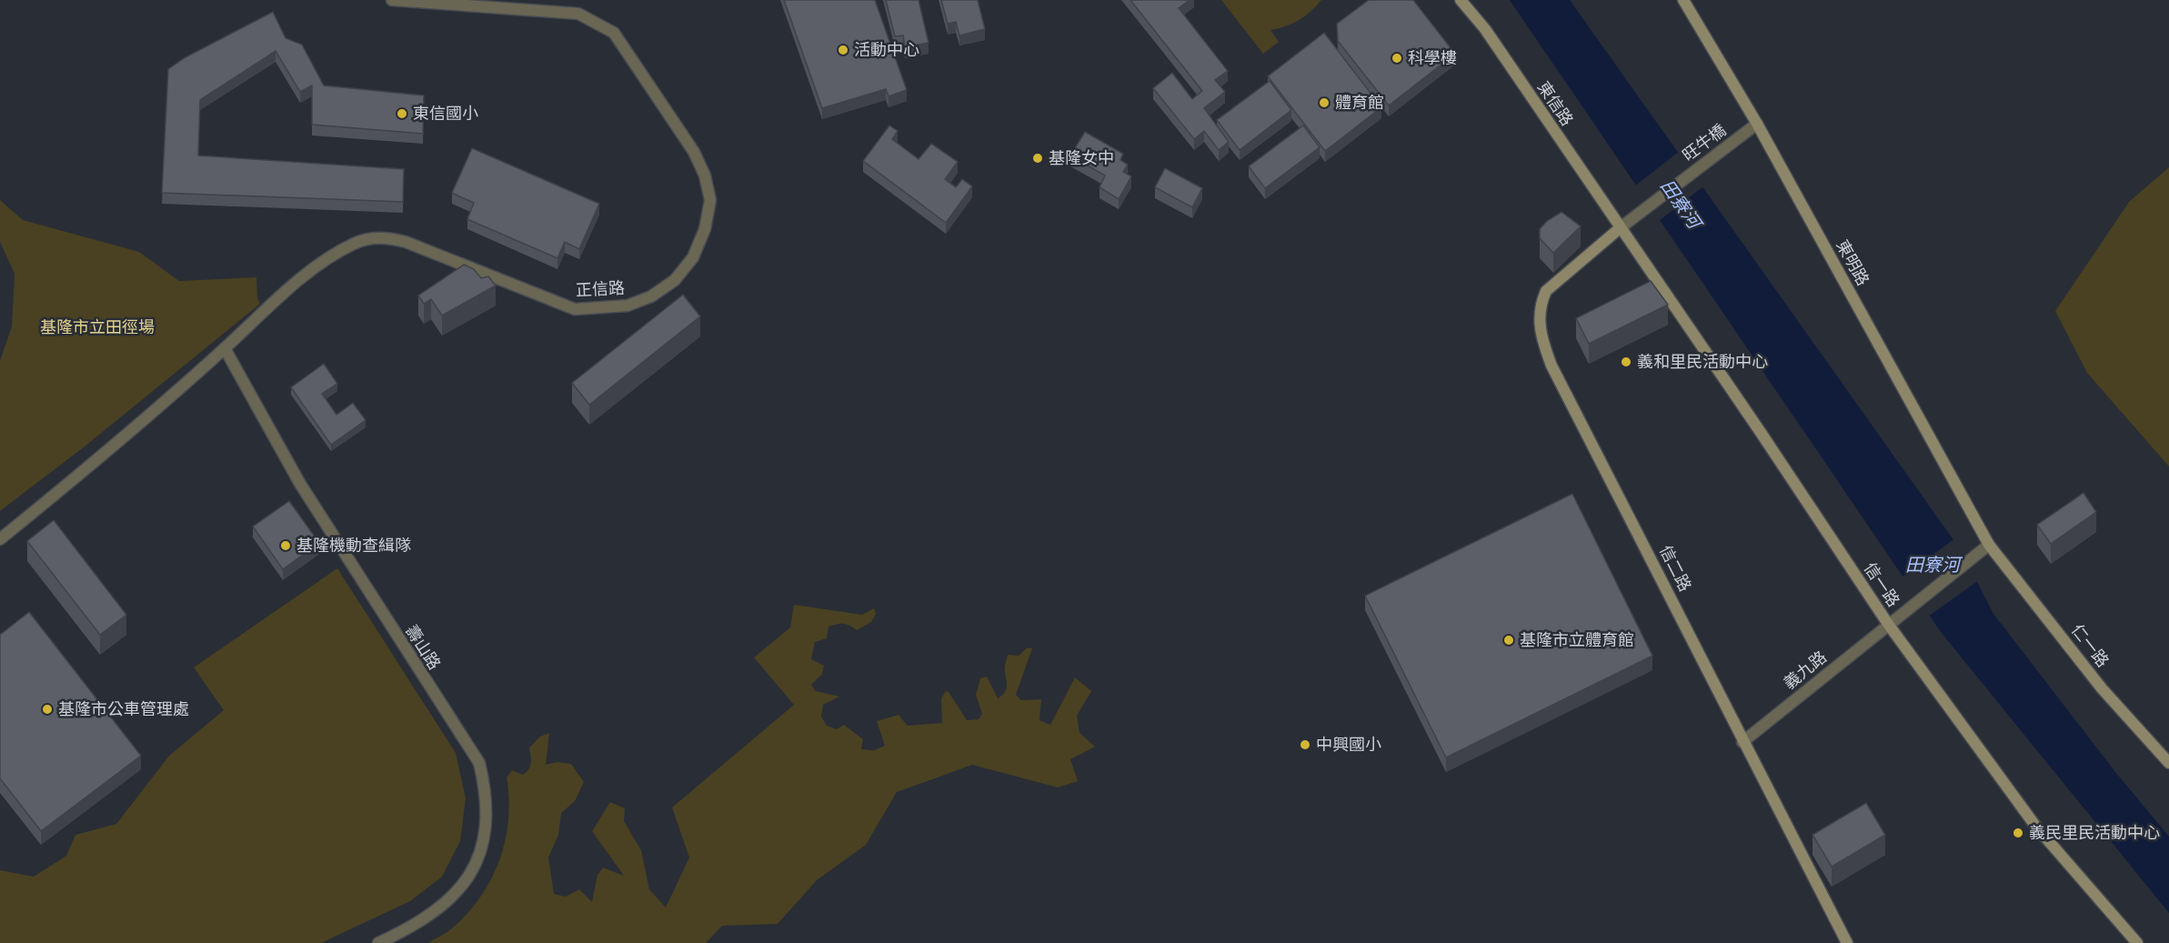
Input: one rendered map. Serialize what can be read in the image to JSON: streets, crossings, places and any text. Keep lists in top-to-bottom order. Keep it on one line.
{"streets":{"street":["東信路","旺牛橋","東明路","正信路","信二路","信一路","仁一路","壽山路","義九路"]},"crossings":[["東信路","旺牛橋"],["東信路","信二路"],["東信路","信一路"],["旺牛橋","東明路"],["旺牛橋","信二路"],["旺牛橋","信一路"],["東明路","仁一路"],["東明路","義九路"],["正信路","壽山路"],["信二路","信一路"],["信二路","義九路"],["信一路","義九路"],["仁一路","義九路"]],"water":["田寮河"],"parks":["基隆市立田徑場"],"places":["活動中心","科學樓","體育館","東信國小","基隆女中","義和里民活動中心","基隆機動查緝隊","基隆市立體育館","基隆市公車管理處","中興國小","義民里民活動中心"]}
